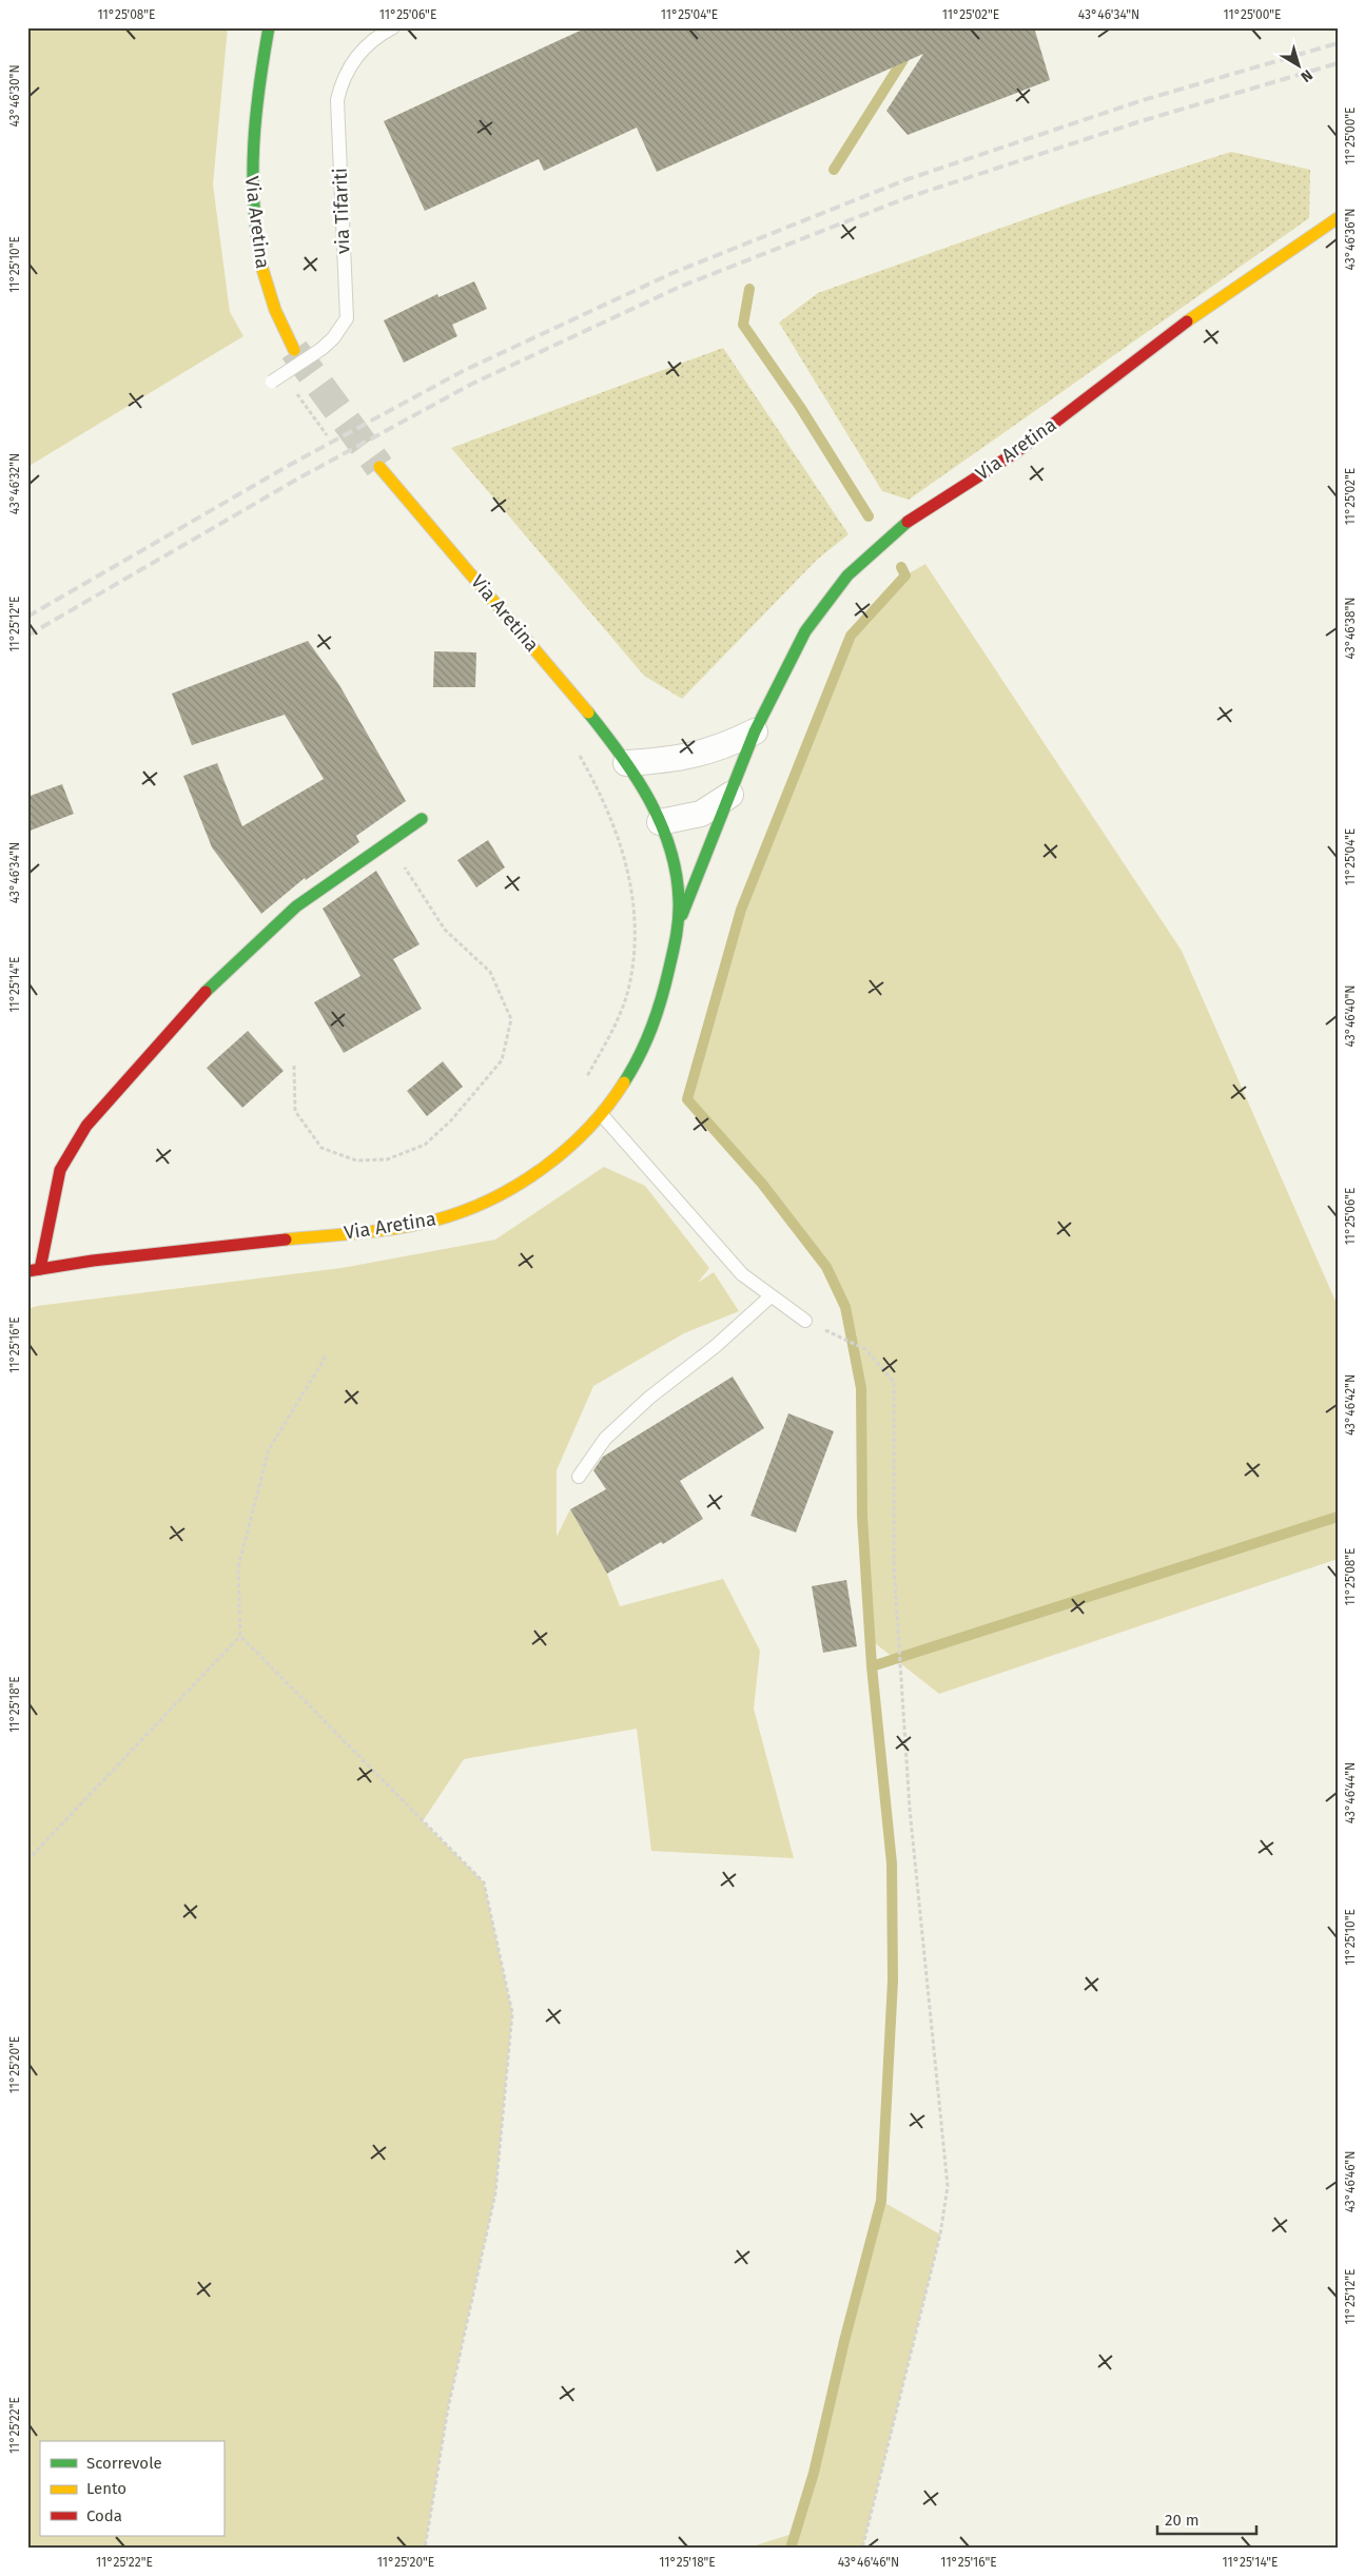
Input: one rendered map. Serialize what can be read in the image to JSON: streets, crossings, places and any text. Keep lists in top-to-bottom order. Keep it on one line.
{"streets":{"street":["Via Aretina"],"lane":["via Tifariti"]},"legend":["Scorrevole","Lento","Coda"],"scale_bar":"20 m","north":"bottom right","coordinates":["11°25'08\"E","11°25'06\"E","11°25'04\"E","11°25'02\"E","43°46'34\"N","11°25'00\"E","43°46'30\"N","43°46'36\"N","11°25'10\"E","43°46'32\"N","11°25'12\"E","43°46'38\"N","11°25'14\"E","43°46'40\"N","11°25'16\"E","43°46'42\"N","11°25'18\"E","43°46'44\"N","11°25'20\"E","43°46'46\"N","11°25'22\"E"]}
